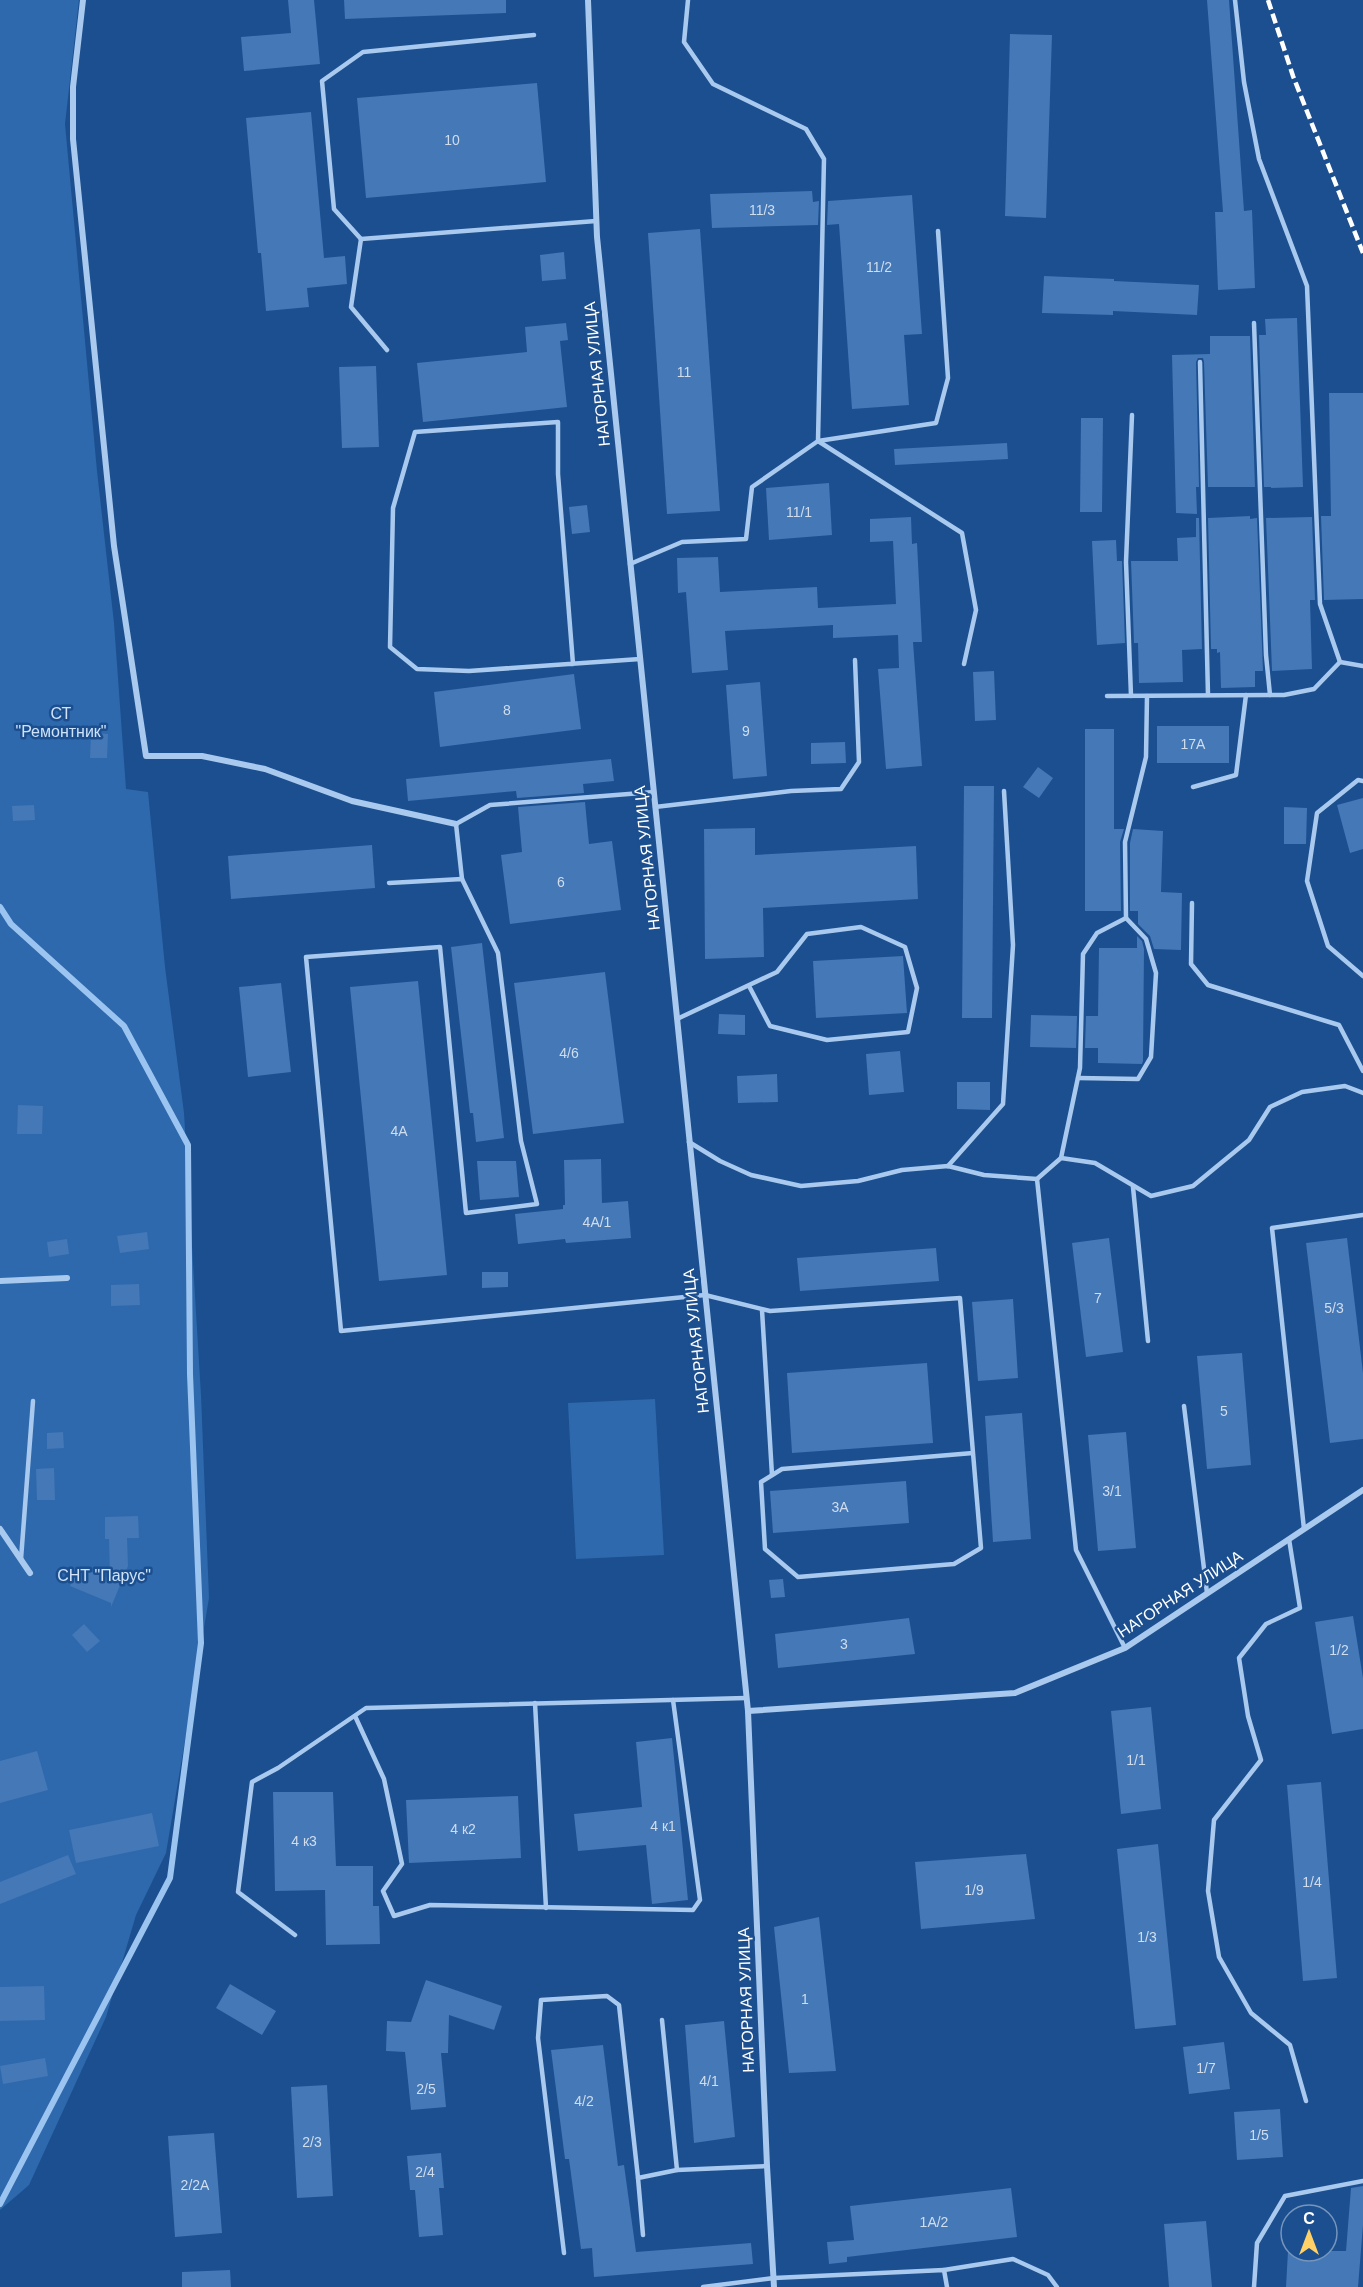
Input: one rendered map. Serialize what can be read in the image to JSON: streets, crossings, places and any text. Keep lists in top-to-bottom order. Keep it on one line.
{"streets":{"street":["НАГОРНАЯ УЛИЦА"]},"parks":["СТ \"Ремонтник\"","СНТ \"Парус\""],"house_numbers":["10","11/3","11/2","11","11/1","8","9","17А","6","4/6","4А","4А/1","7","5/3","5","3/1","3А","3","1/2","1/1","4 к1","4 к2","4 к3","1/4","1/9","1/3","1","1/7","4/1","2/5","4/2","1/5","2/3","2/4","2/2А","1А/2"],"north":"top"}
